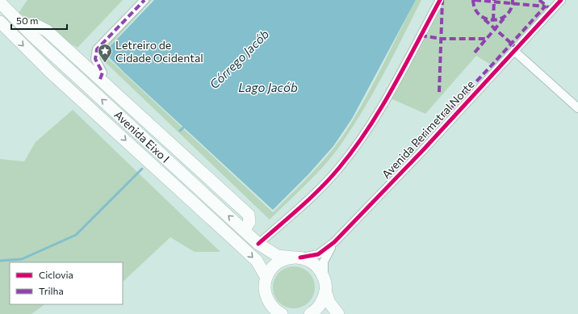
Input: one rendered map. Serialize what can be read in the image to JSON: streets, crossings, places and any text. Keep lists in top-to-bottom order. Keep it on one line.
{"streets":{"main road":["Avenida Eixo I"],"street":["Avenida Perimetral Norte"]},"crossings":[["Avenida Perimetral Norte","Avenida Eixo I"]],"water":["Córrego Jacób","Lago Jacób"],"places":{"place":["Letreiro de Cidade Ocidental"]},"legend":["Ciclovia","Trilha"],"scale_bar":"50 m"}
